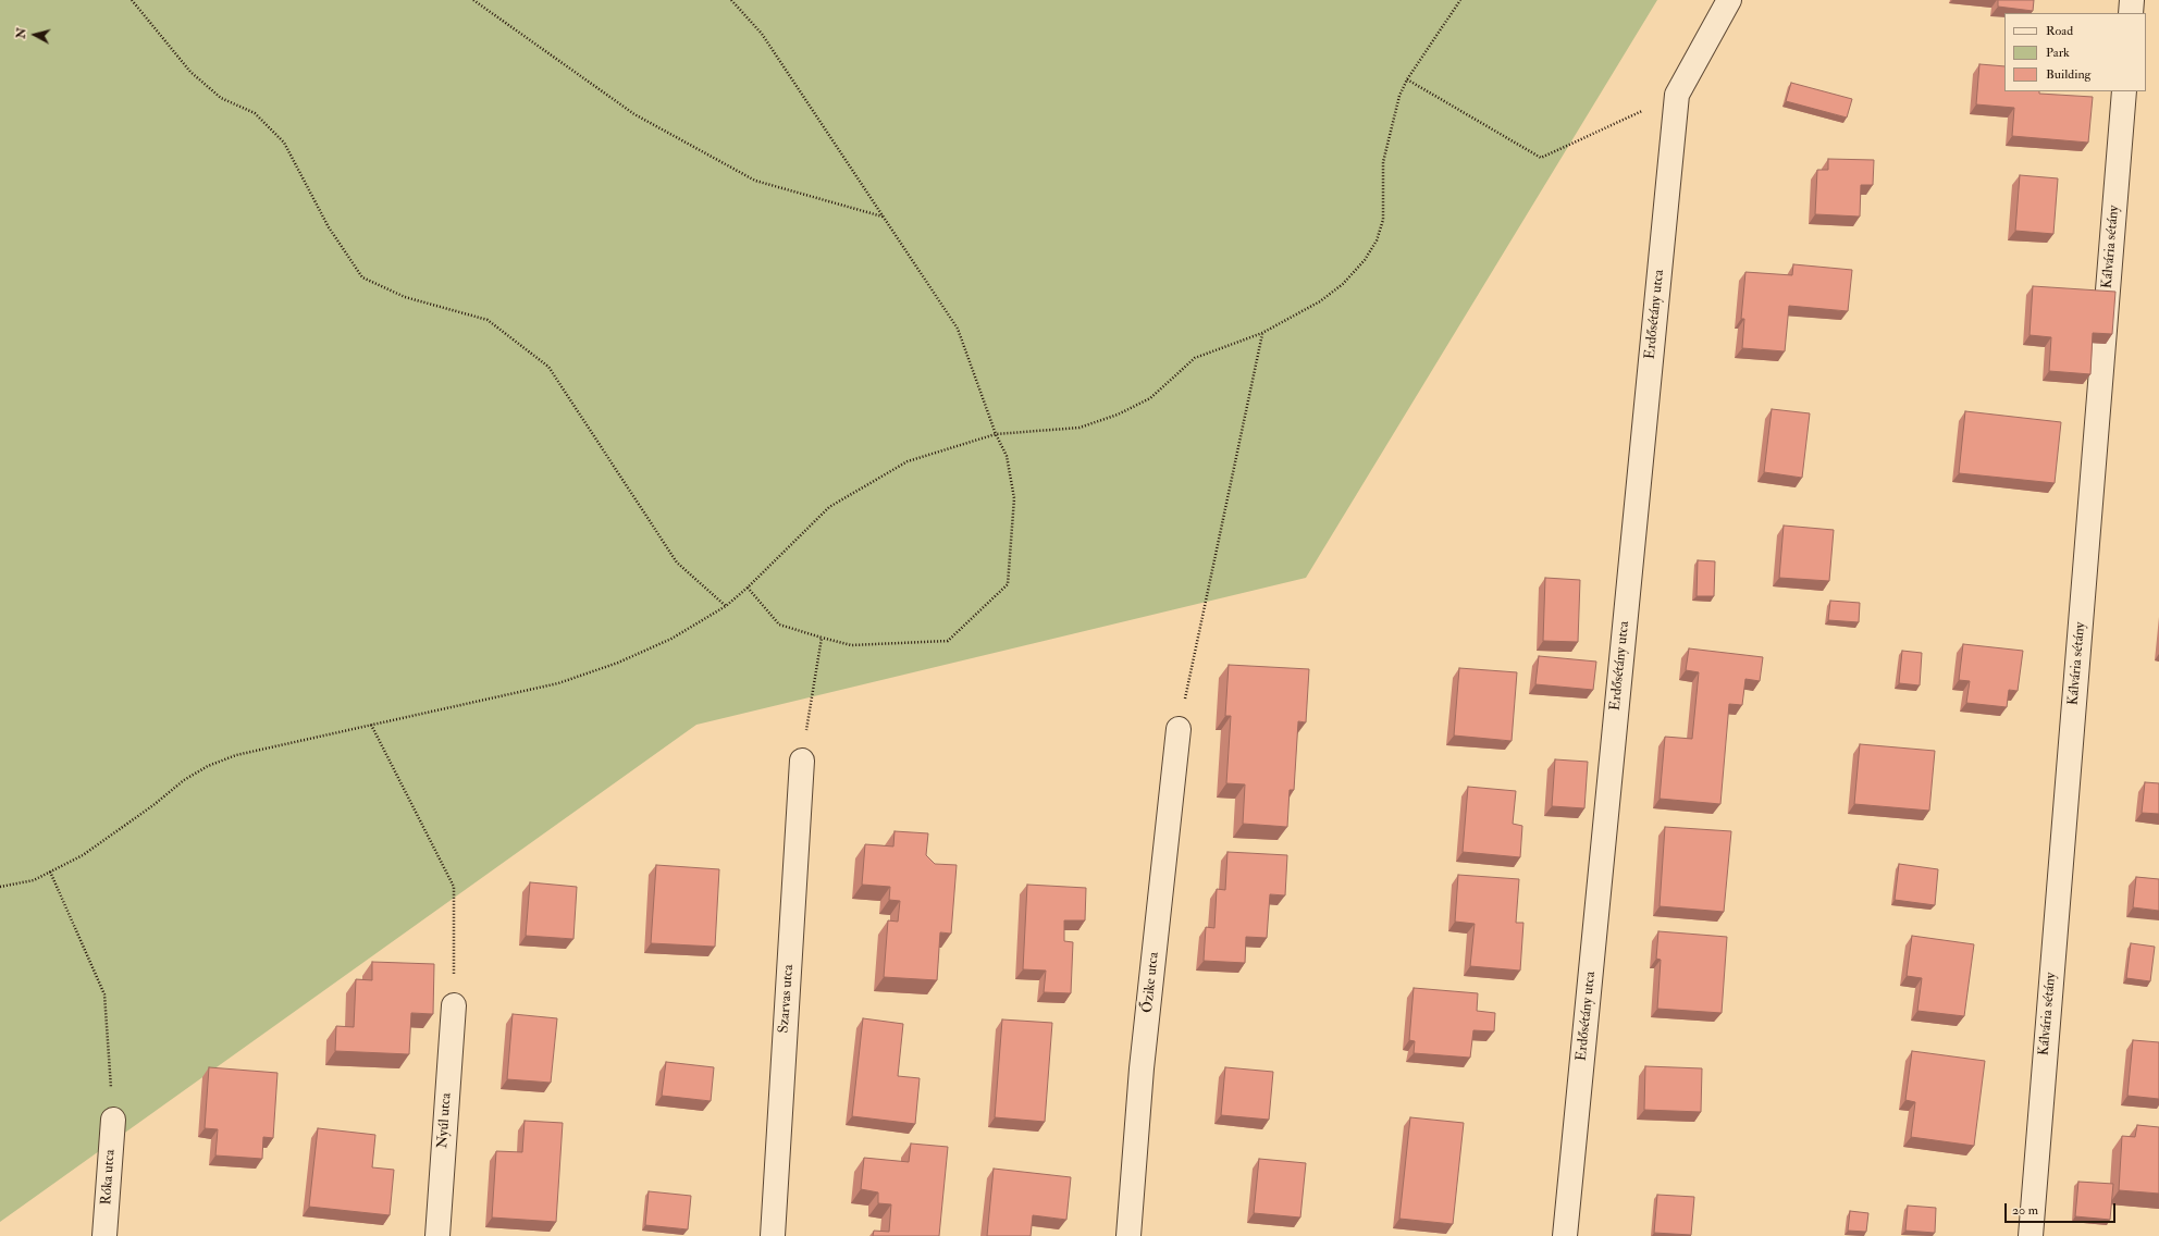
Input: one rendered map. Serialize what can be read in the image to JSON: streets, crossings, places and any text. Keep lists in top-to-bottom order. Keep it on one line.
{"streets":{"street":["Kálvária sétány","Erdősétány utca","Őzike utca","Szarvas utca","Nyúl utca","Róka utca"]},"legend":["Road","Park","Building"],"scale_bar":"20 m","north":"left"}
